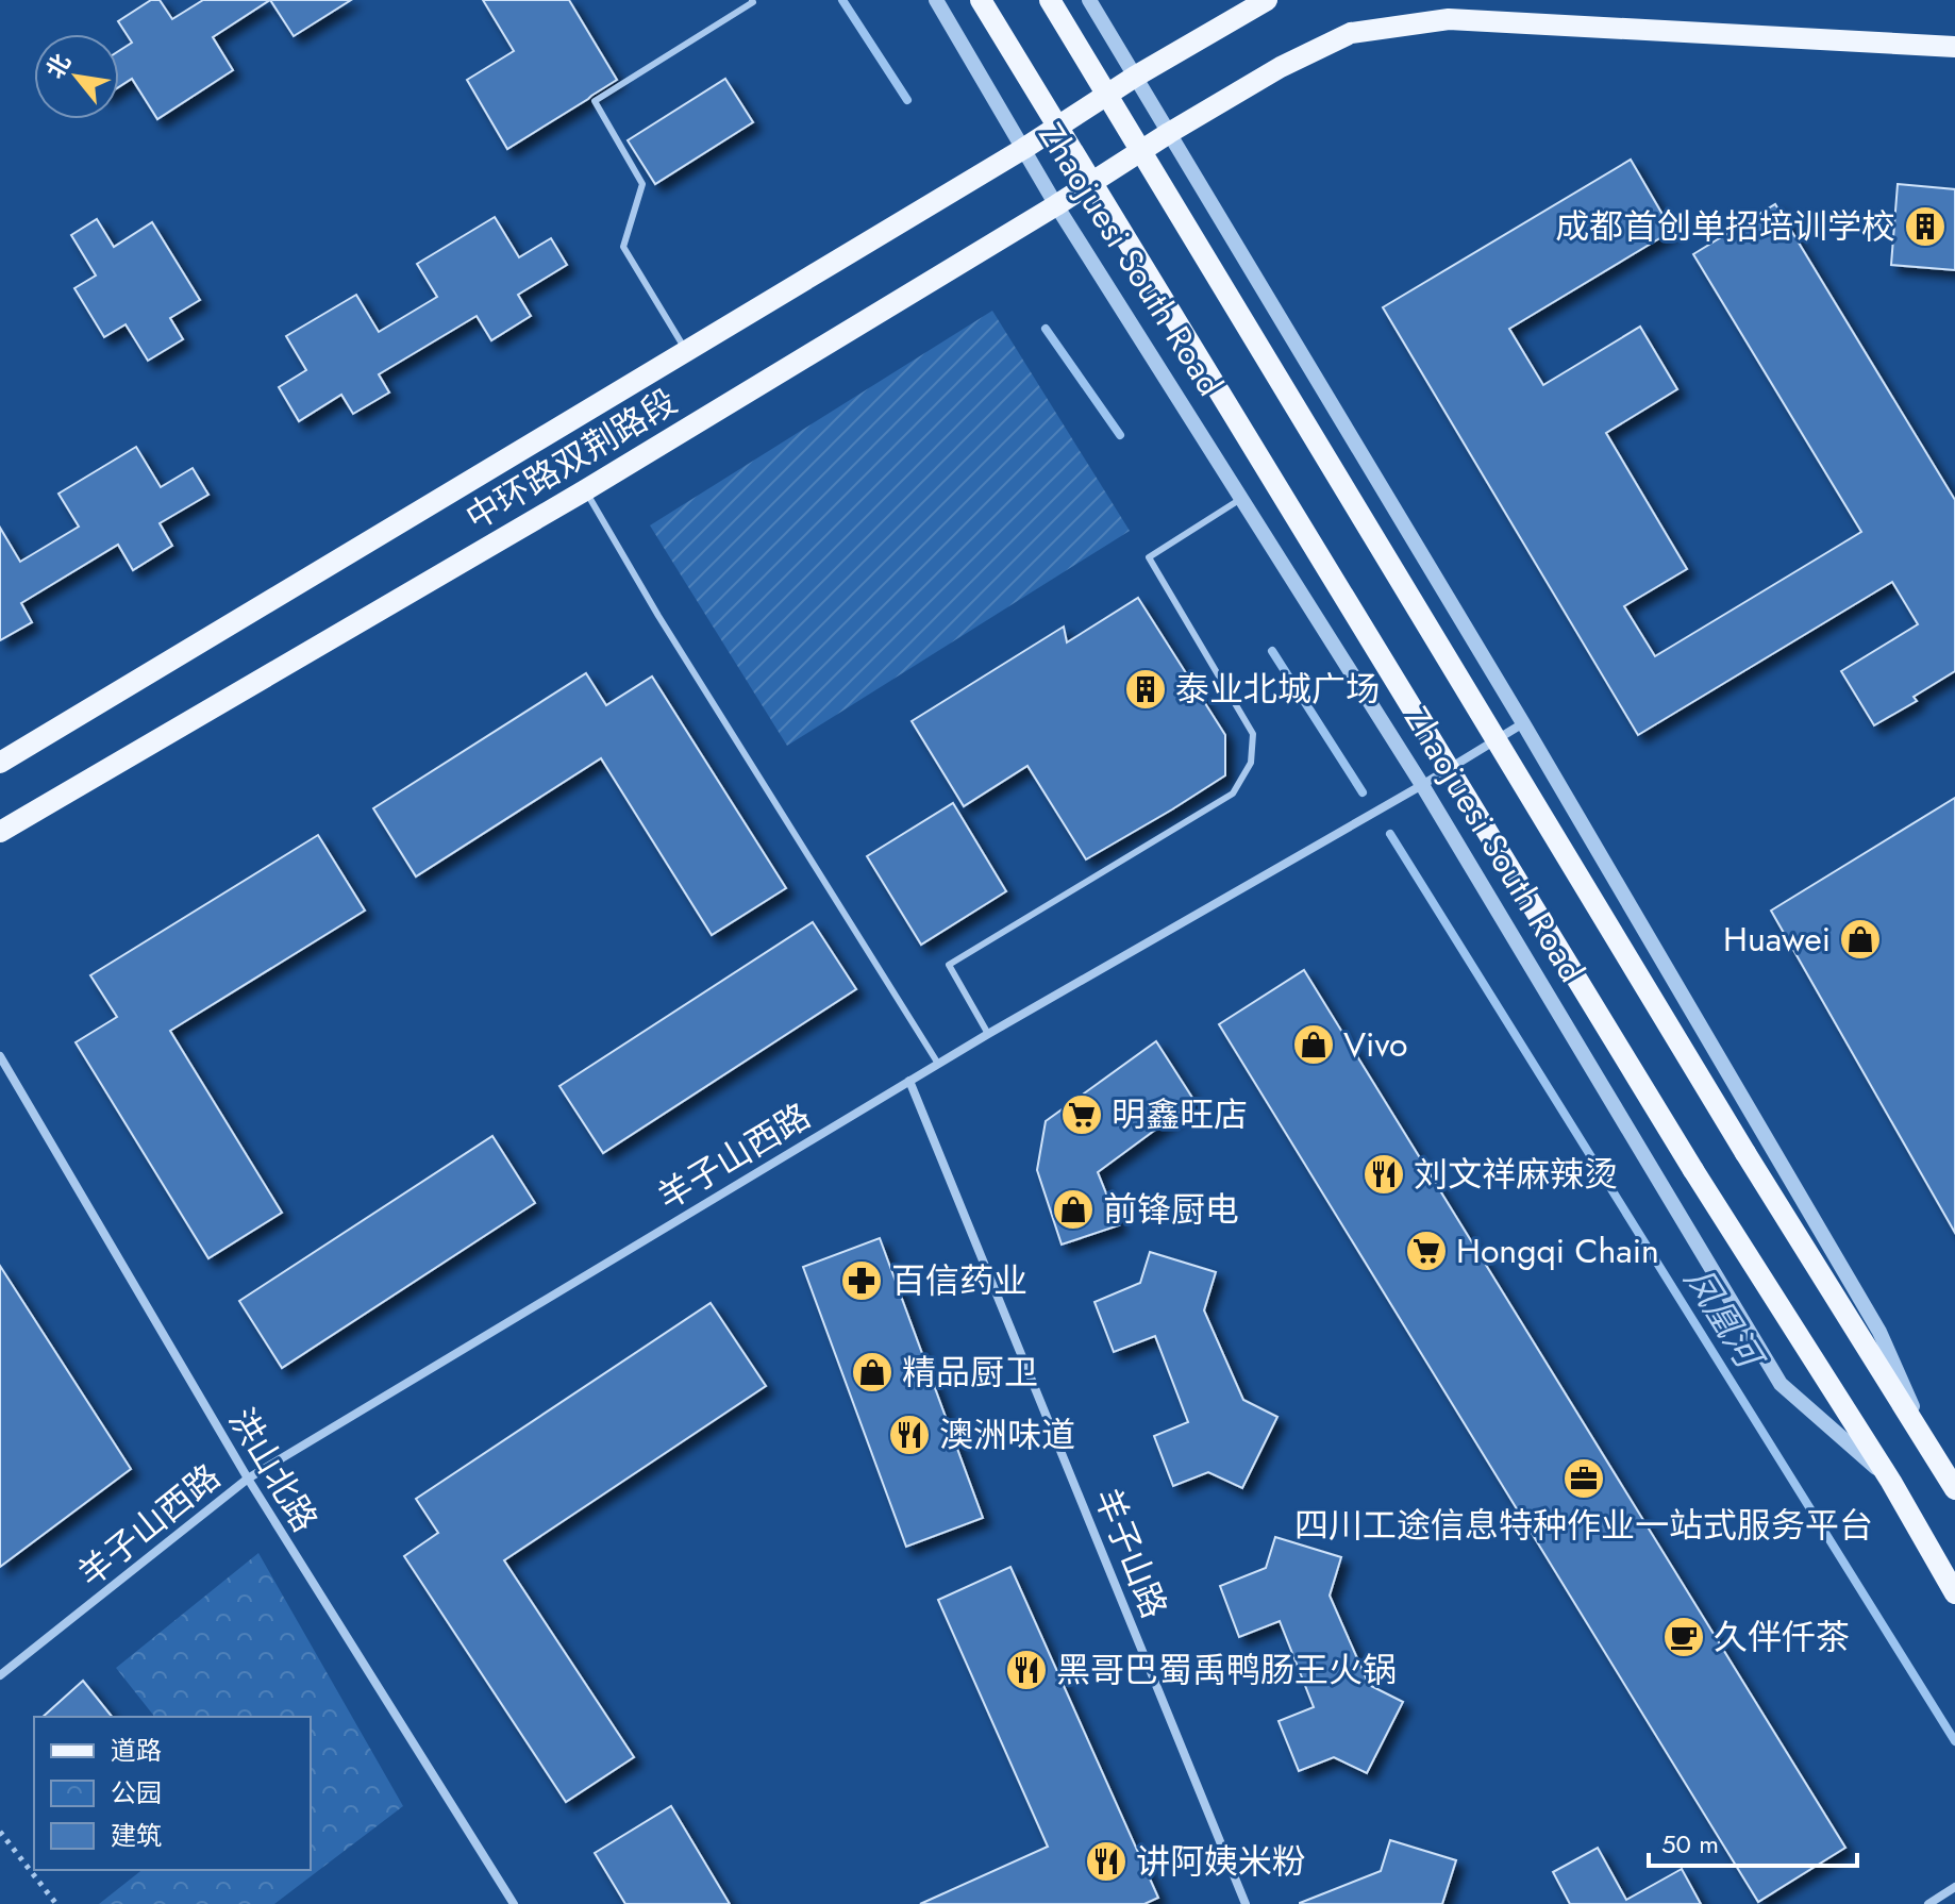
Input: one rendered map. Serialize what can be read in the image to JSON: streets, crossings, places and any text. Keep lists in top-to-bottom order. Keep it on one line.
{"streets":{"main road":["Zhaojuesi South Road","中环路双荆路段"],"street":["羊子山西路","洪山北路","羊子山路"]},"crossings":[["Zhaojuesi South Road","中环路双荆路段"],["Zhaojuesi South Road","羊子山西路"],["羊子山西路","洪山北路"],["羊子山西路","羊子山路"]],"water":["凤凰河"],"places":{"building":["成都首创单招培训学校","泰业北城广场"],"shop":["Huawei","Vivo","前锋厨电","精品厨卫"],"supermarket":["明鑫旺店","Hongqi Chain"],"restaurant":["刘文祥麻辣烫","澳洲味道","黑哥巴蜀禹鸭肠王火锅","讲阿姨米粉"],"pharmacy":["百信药业"],"office":["四川工途信息特种作业一站式服务平台"],"cafe":["久伴仟茶"]},"legend":["道路","公园","建筑"],"scale_bar":"50 m","north":"top left"}
